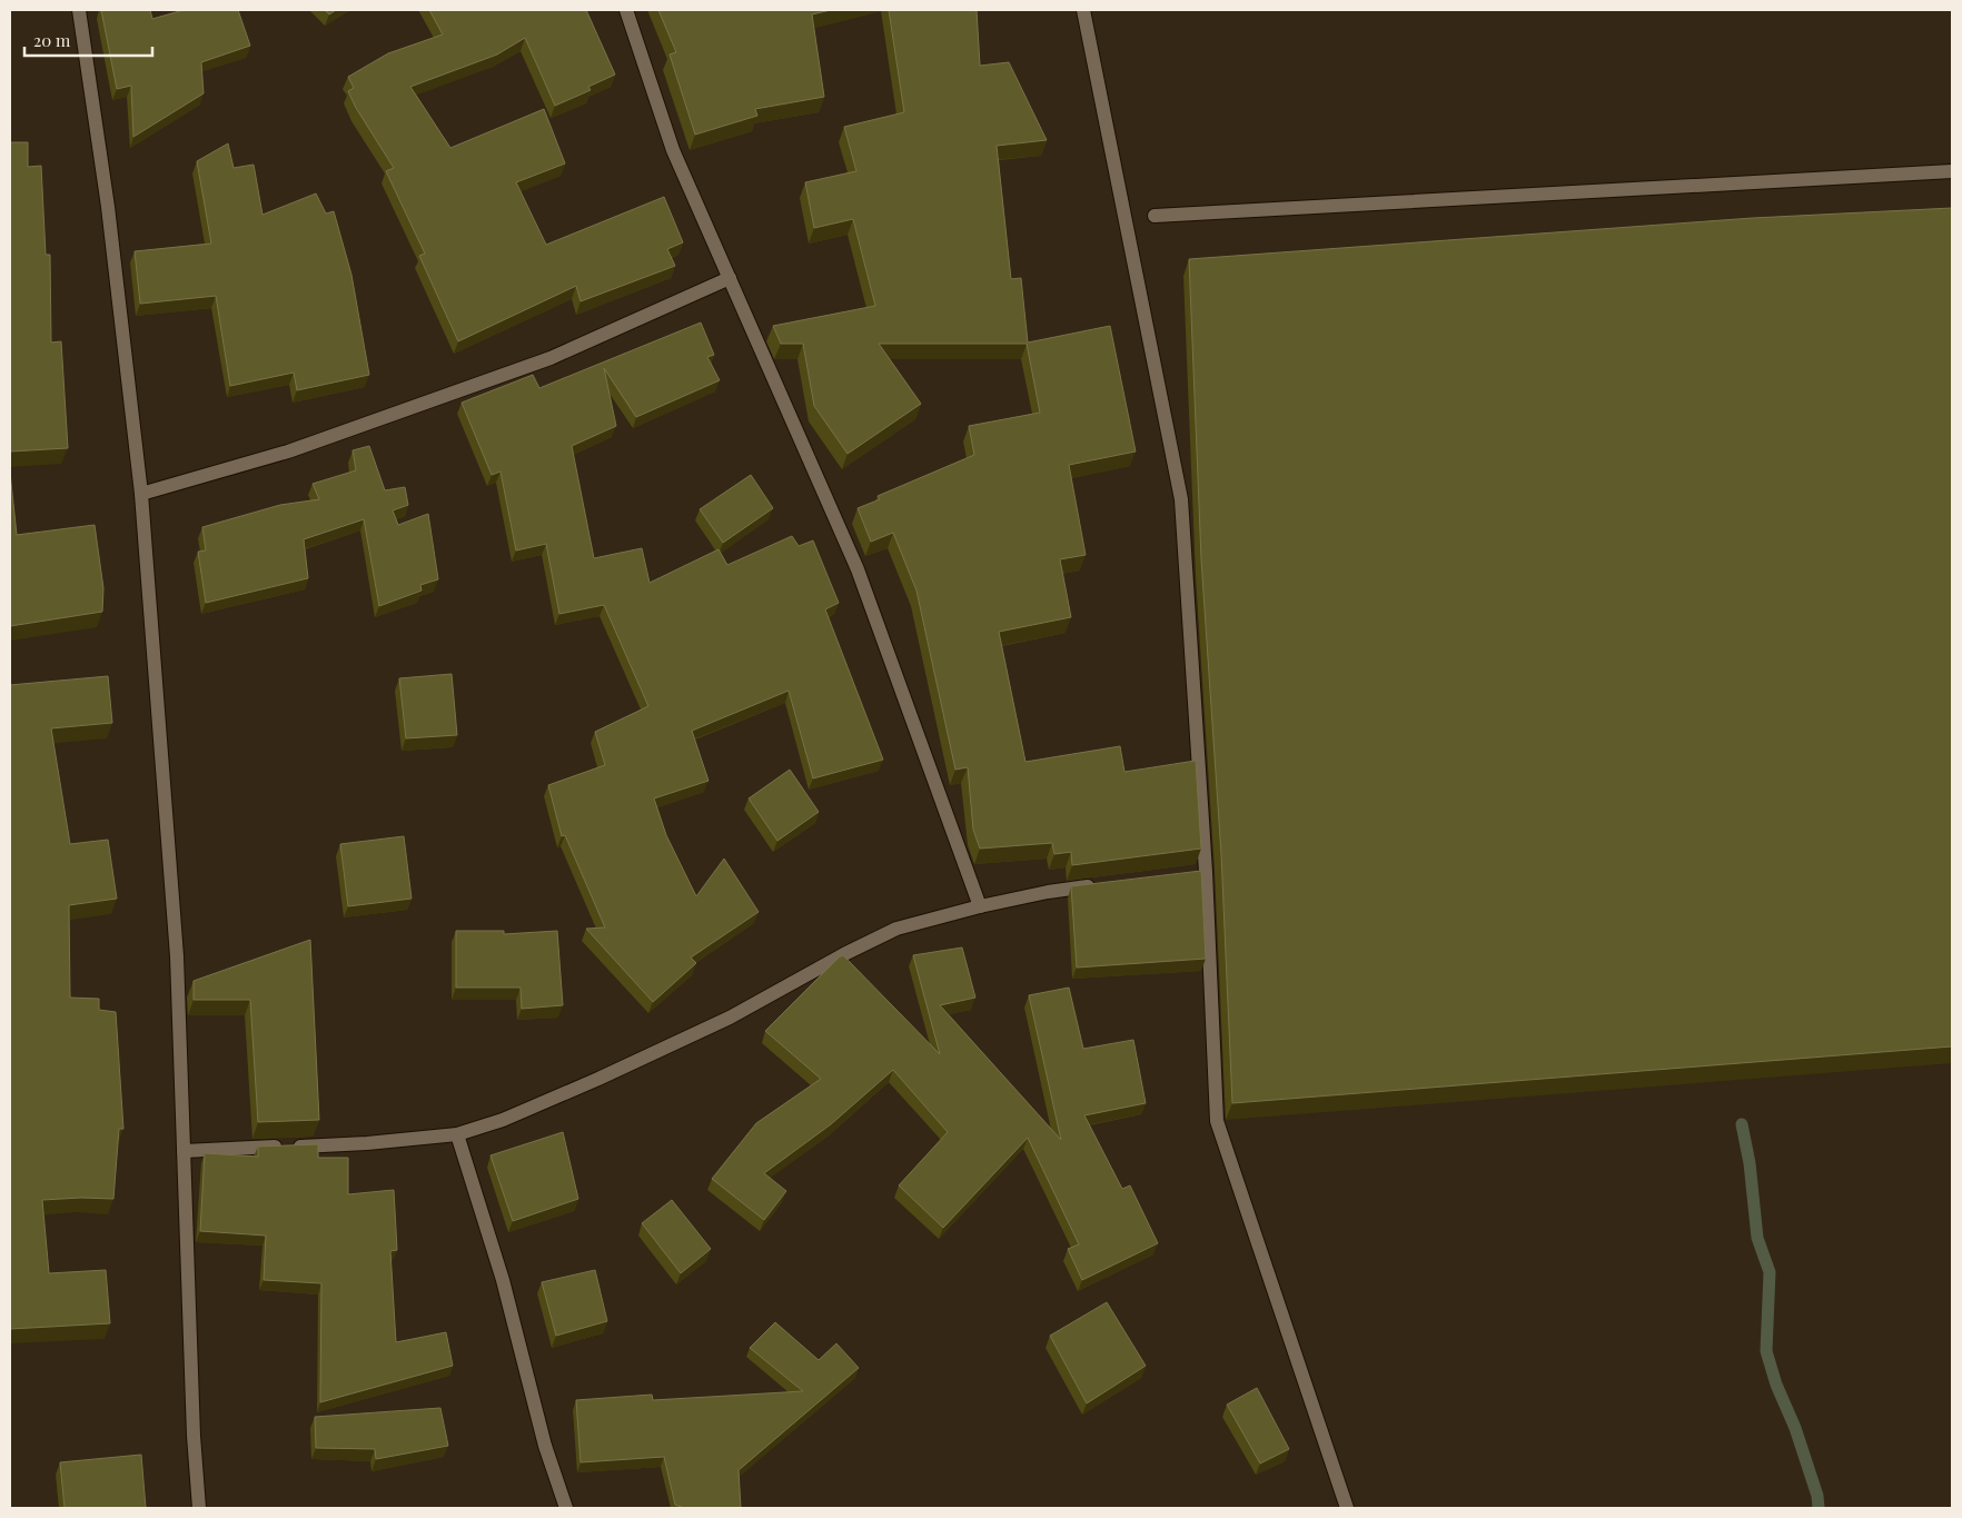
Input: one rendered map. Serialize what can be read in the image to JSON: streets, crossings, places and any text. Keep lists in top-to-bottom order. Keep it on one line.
{"scale_bar":"20 m"}
